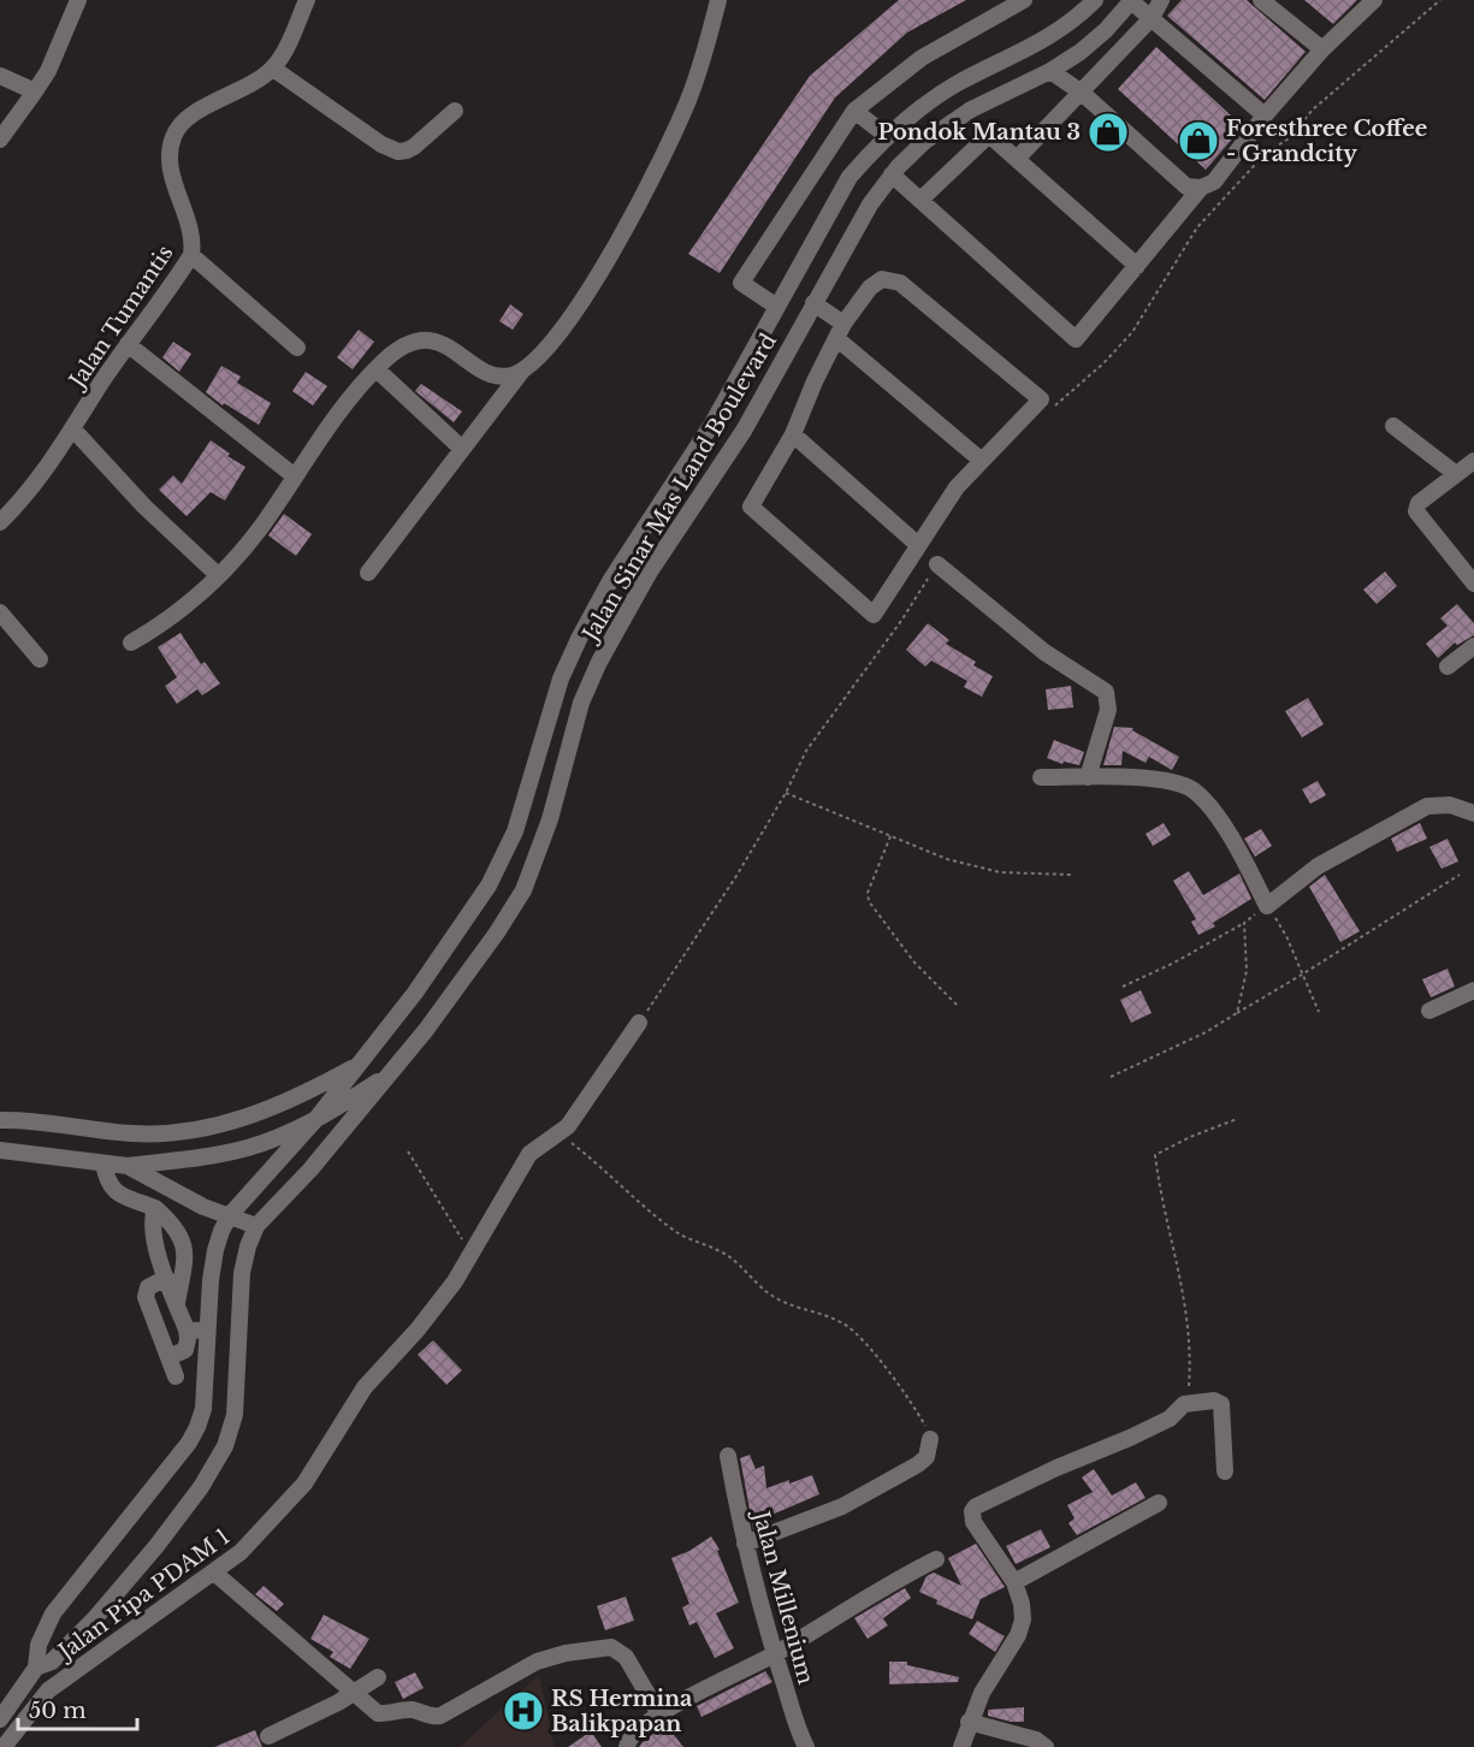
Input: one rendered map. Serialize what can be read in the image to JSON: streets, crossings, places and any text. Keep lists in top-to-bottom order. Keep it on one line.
{"streets":{"street":["Jalan Tumantis","Jalan Sinar Mas Land Boulevard","Jalan Pipa PDAM 1","Jalan Millenium"]},"places":{"shop":["Pondok Mantau 3","Foresthree Coffee - Grandcity"],"hospital":["RS Hermina Balikpapan"]},"scale_bar":"50 m"}
